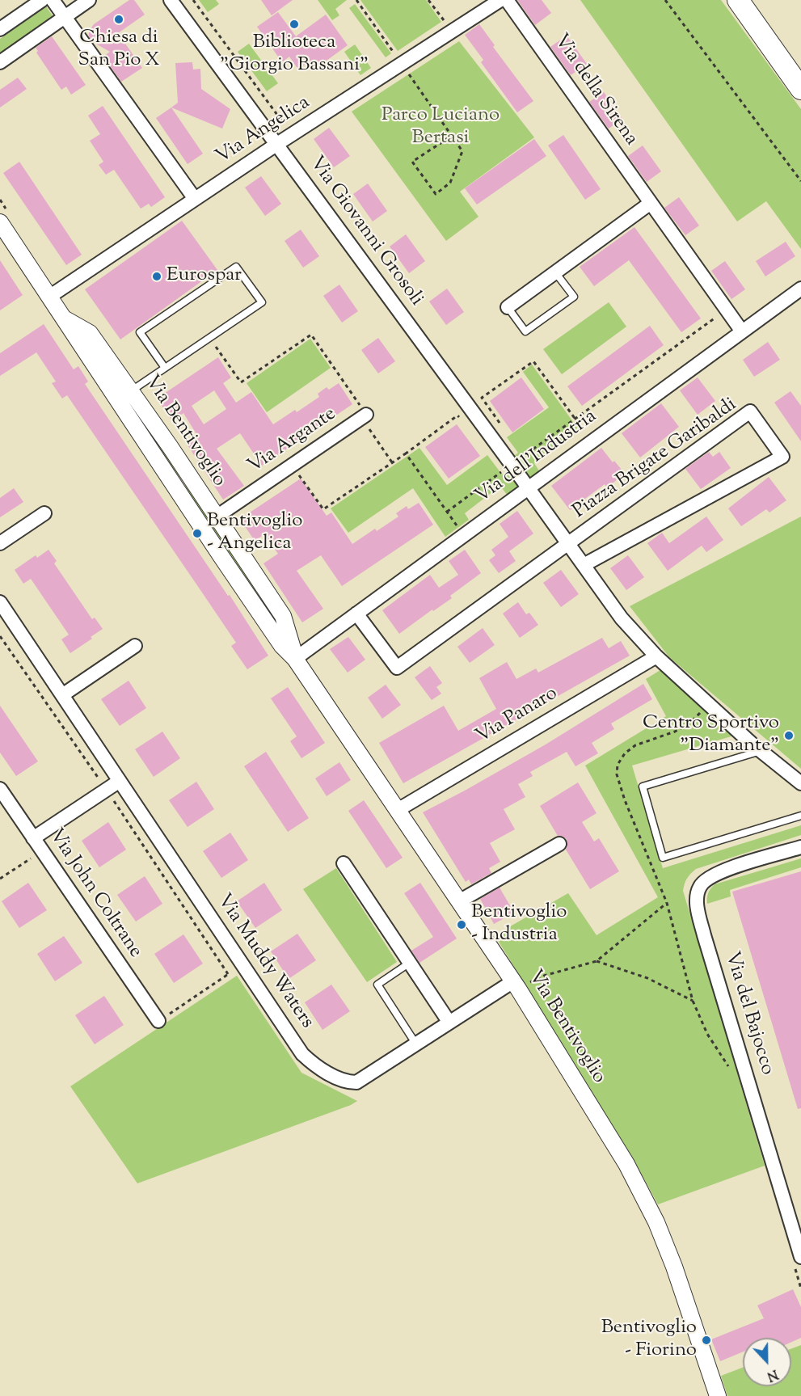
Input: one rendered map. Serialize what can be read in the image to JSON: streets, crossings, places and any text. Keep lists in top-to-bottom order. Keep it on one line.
{"streets":{"street":["Via della Sirena","Via Angelica","Via Giovanni Grosoli","Via Bentivoglio","Via Argante","Via dell'Industria","Piazza Brigate Garibaldi","Via Panaro","Via John Coltrane","Via Muddy Waters","Via del Bajocco"]},"crossings":[["Via della Sirena","Via dell'Industria"],["Via Angelica","Via Giovanni Grosoli"],["Via Angelica","Via Bentivoglio"],["Via Giovanni Grosoli","Via dell'Industria"],["Via Giovanni Grosoli","Piazza Brigate Garibaldi"],["Via Giovanni Grosoli","Via Panaro"],["Via Bentivoglio","Via Argante"],["Via Bentivoglio","Via dell'Industria"],["Via Bentivoglio","Via Panaro"],["Via Bentivoglio","Via Muddy Waters"]],"parks":["Parco Luciano Bertasi"],"places":["Chiesa di San Pio X","Biblioteca \"Giorgio Bassani\"","Eurospar","Bentivoglio - Angelica","Centro Sportivo \"Diamante\"","Bentivoglio - Industria","Bentivoglio - Fiorino"],"north":"bottom"}
